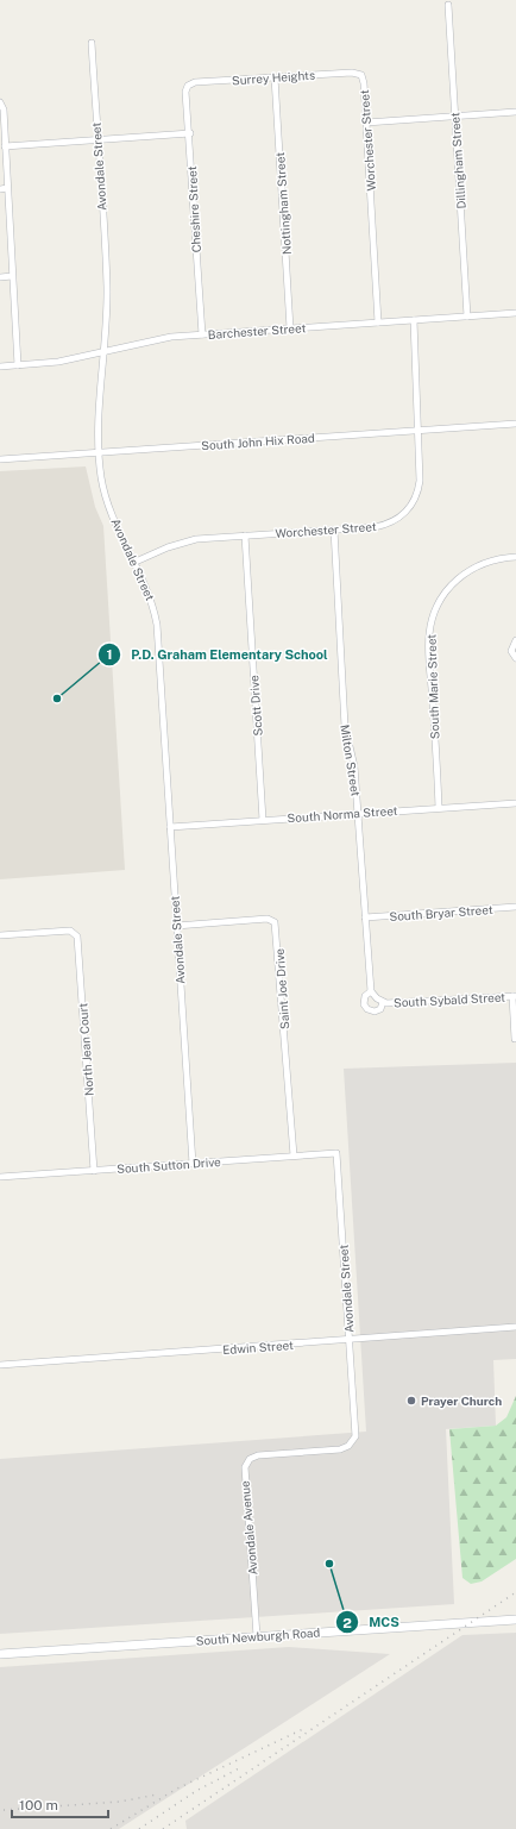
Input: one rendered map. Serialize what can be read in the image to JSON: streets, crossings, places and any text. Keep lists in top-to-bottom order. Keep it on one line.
{"streets":{"main road":["South Newburgh Road"],"street":["Surrey Heights","Worchester Street","Dillingham Street","Avondale Street","Nottingham Street","Cheshire Street","Barchester Street","South John Hix Road","South Marie Street","Scott Drive","Milton Street","South Norma Street","South Bryar Street","Saint Joe Drive","South Sybald Street","North Jean Court","South Sutton Drive","Edwin Street","Avondale Avenue"]},"crossings":[["Surrey Heights","Worchester Street"],["Surrey Heights","Nottingham Street"],["Surrey Heights","Cheshire Street"],["Worchester Street","Avondale Street"],["Worchester Street","Barchester Street"],["Worchester Street","South John Hix Road"],["Worchester Street","Scott Drive"],["Worchester Street","Milton Street"],["Dillingham Street","Barchester Street"],["Avondale Street","Barchester Street"],["Avondale Street","South John Hix Road"],["Avondale Street","South Norma Street"],["Avondale Street","Saint Joe Drive"],["Avondale Street","South Sutton Drive"],["Avondale Street","Edwin Street"],["Avondale Street","Avondale Avenue"],["Nottingham Street","Barchester Street"],["Cheshire Street","Barchester Street"],["South Marie Street","South Norma Street"],["Scott Drive","South Norma Street"],["Milton Street","South Norma Street"],["Milton Street","South Bryar Street"],["Milton Street","South Sybald Street"],["Saint Joe Drive","South Sutton Drive"],["North Jean Court","South Sutton Drive"],["Edwin Street","Avondale Avenue"],["Avondale Avenue","South Newburgh Road"]],"places":["P.D. Graham Elementary School","Prayer Church","MCS"],"scale_bar":"100 m"}
